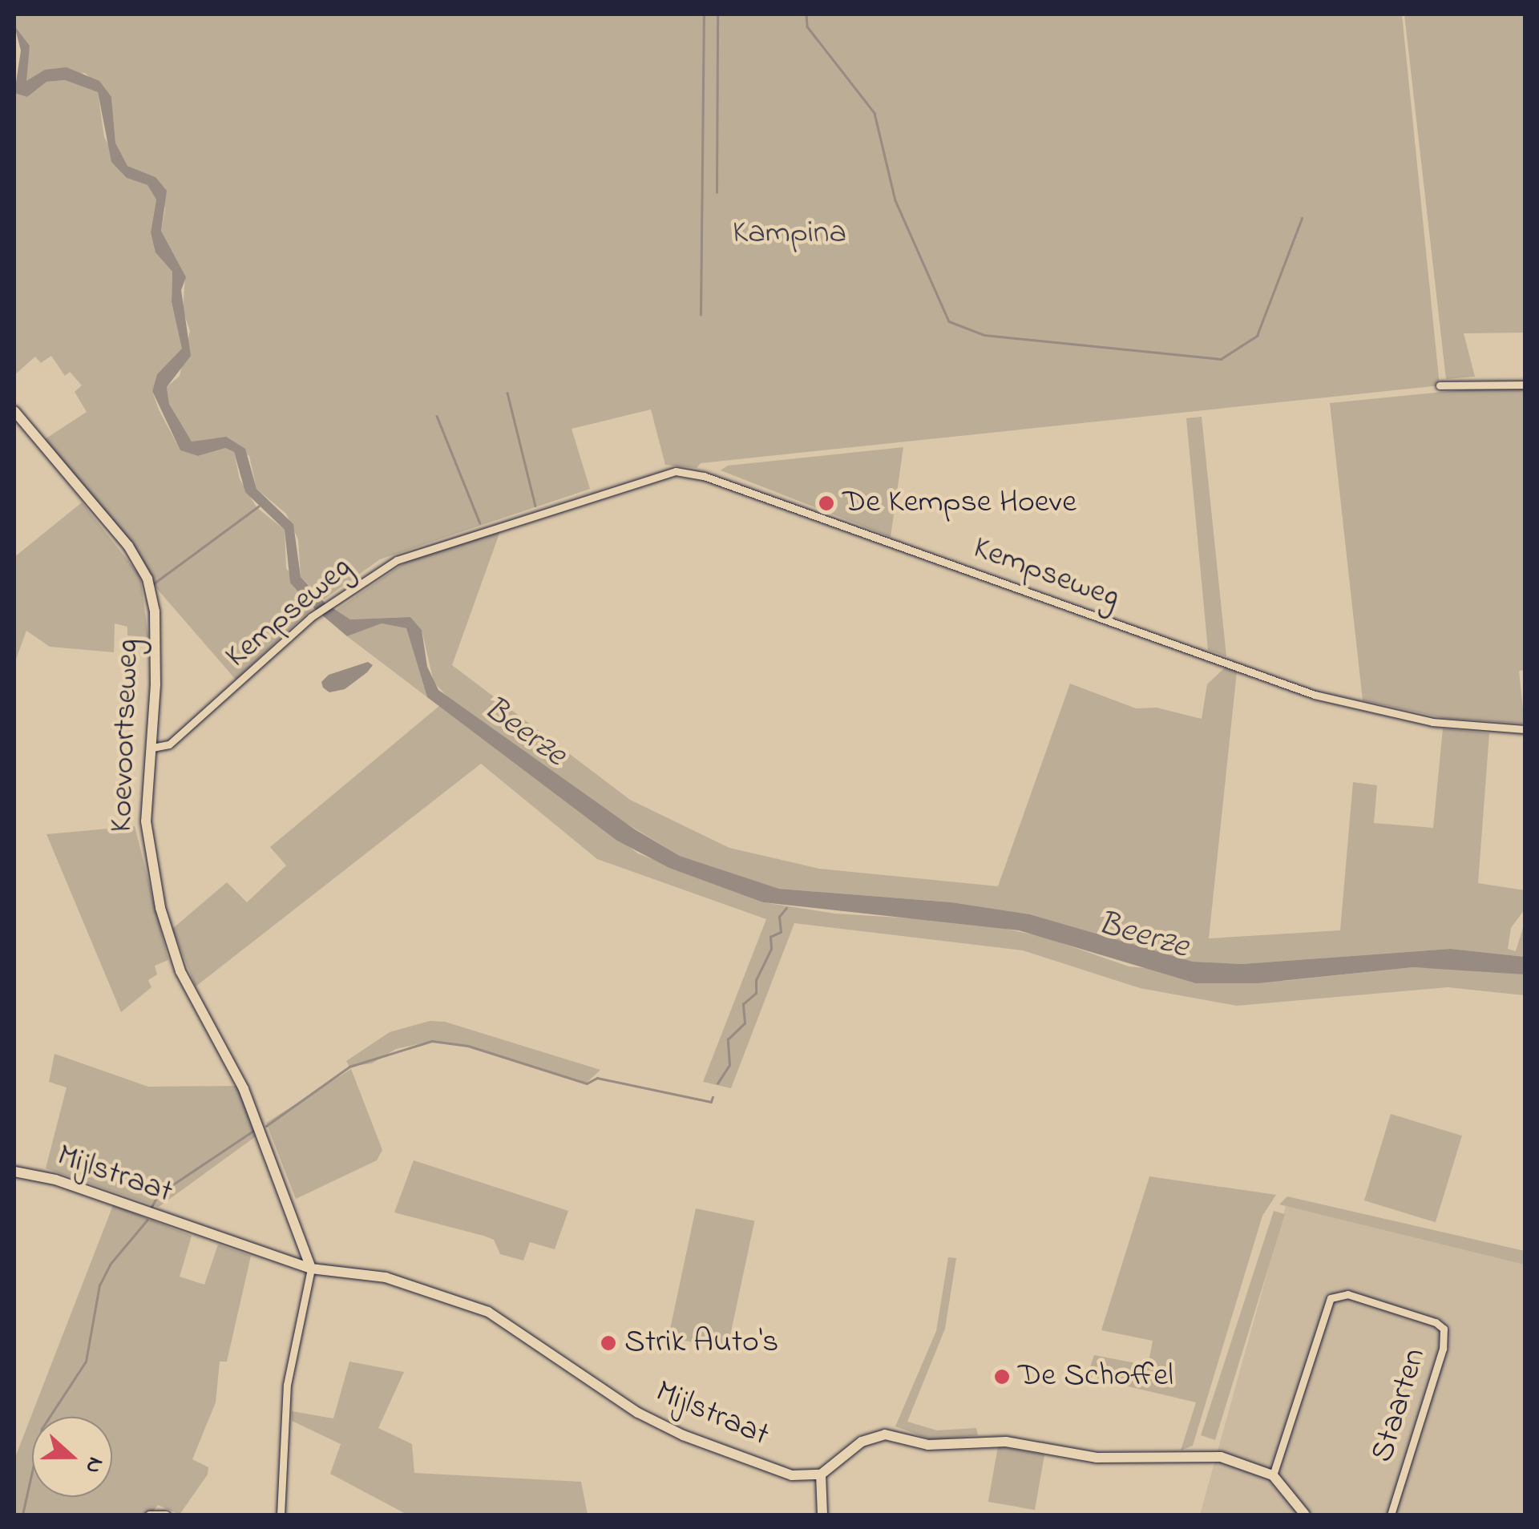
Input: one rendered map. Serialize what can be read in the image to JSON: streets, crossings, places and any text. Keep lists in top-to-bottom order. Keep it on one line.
{"streets":{"street":["Kempseweg","Koevoortseweg","Mijlstraat","Staarten"]},"crossings":[["Kempseweg","Koevoortseweg"],["Koevoortseweg","Mijlstraat"]],"water":["Beerze"],"parks":["Kampina"],"places":["De Kempse Hoeve","Strik Auto's","De Schoffel"],"north":"right"}
